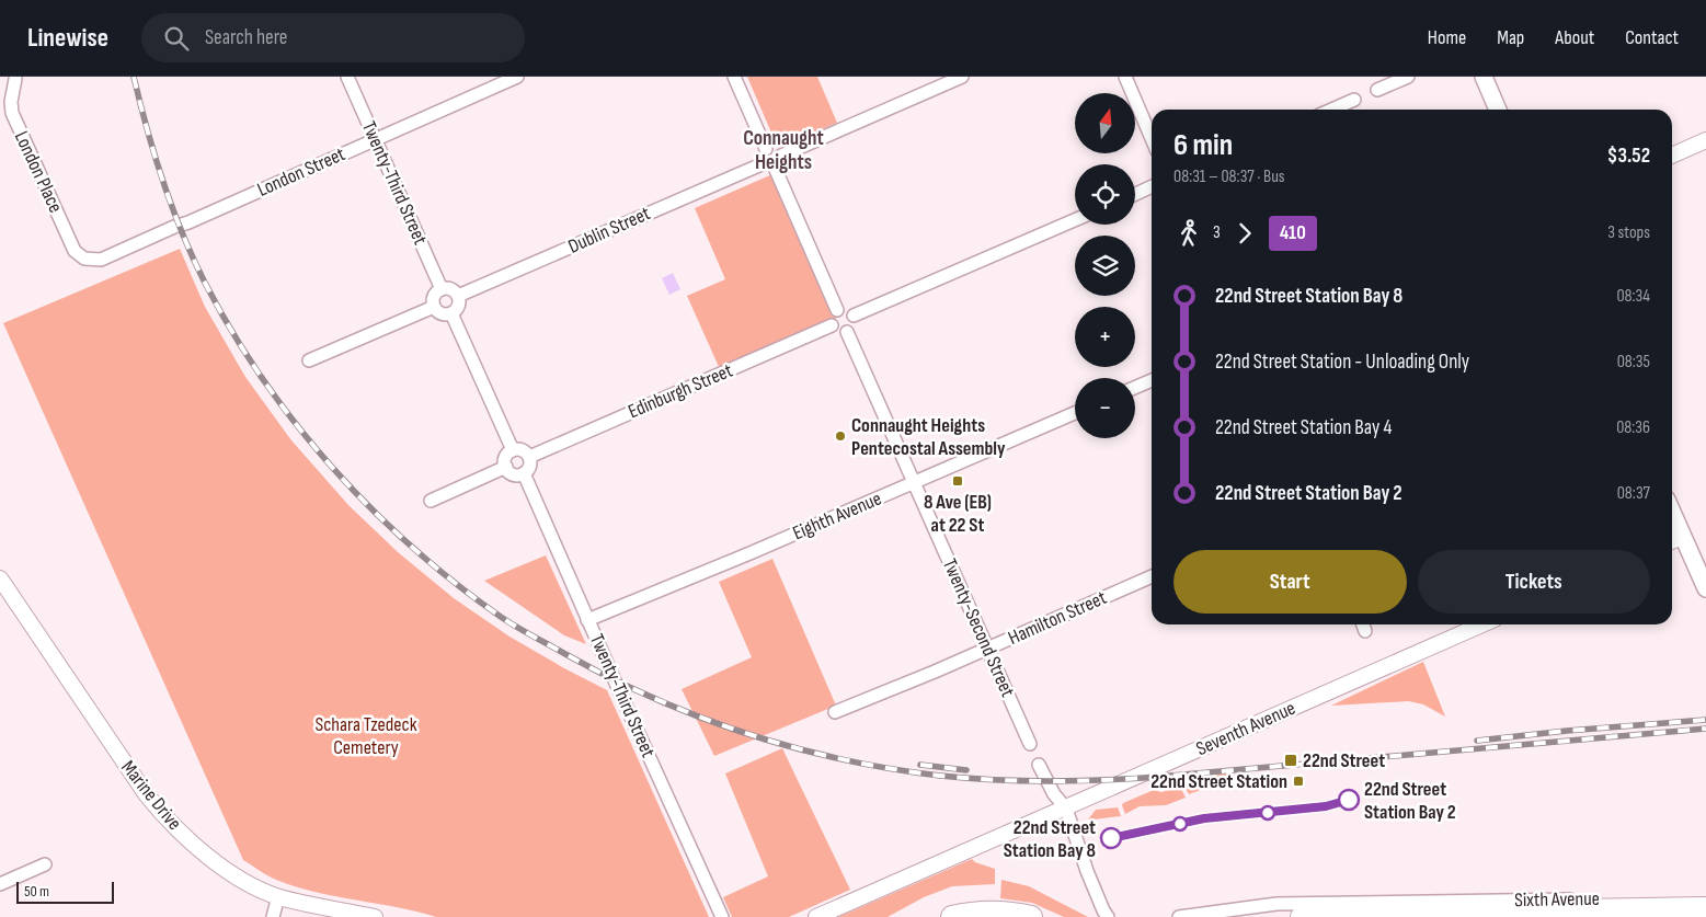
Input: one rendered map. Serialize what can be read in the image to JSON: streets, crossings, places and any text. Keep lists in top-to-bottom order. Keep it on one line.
{"streets":{"street":["London Place","London Street","Twenty-Third Street","Dublin Street","Edinburgh Street","Eighth Avenue","Hamilton Street","Twenty-Second Street","Seventh Avenue","Marine Drive","Sixth Avenue"]},"crossings":[["London Place","London Street"],["London Street","Twenty-Third Street"],["Twenty-Third Street","Dublin Street"],["Twenty-Third Street","Edinburgh Street"],["Twenty-Third Street","Eighth Avenue"],["Edinburgh Street","Twenty-Second Street"],["Eighth Avenue","Twenty-Second Street"],["Hamilton Street","Twenty-Second Street"]],"districts":["Connaught Heights"],"parks":["Schara Tzedeck Cemetery"],"places":{"other":["Connaught Heights Pentecostal Assembly","22nd Street Station Bay 2","22nd Street Station Bay 8"],"transit":["8 Ave (EB) at 22 St","22nd Street","22nd Street Station"]},"lines":["bus line 410"],"scale_bar":"50 m","north":"top","page":{"header":"Linewise","search":"Search here","nav":["Home","Map","About","Contact"],"map_buttons":["+","−"],"heading":["6 min","08:31 – 08:37 · Bus","$3.52"],"legs":["3","410","3 stops"],"list":[{"name":"22nd Street Station Bay 8","value":"08:34"},{"name":"22nd Street Station - Unloading Only","value":"08:35"},{"name":"22nd Street Station Bay 4","value":"08:36"},{"name":"22nd Street Station Bay 2","value":"08:37"}],"buttons":["Start","Tickets"],"scale":"50 m"}}
